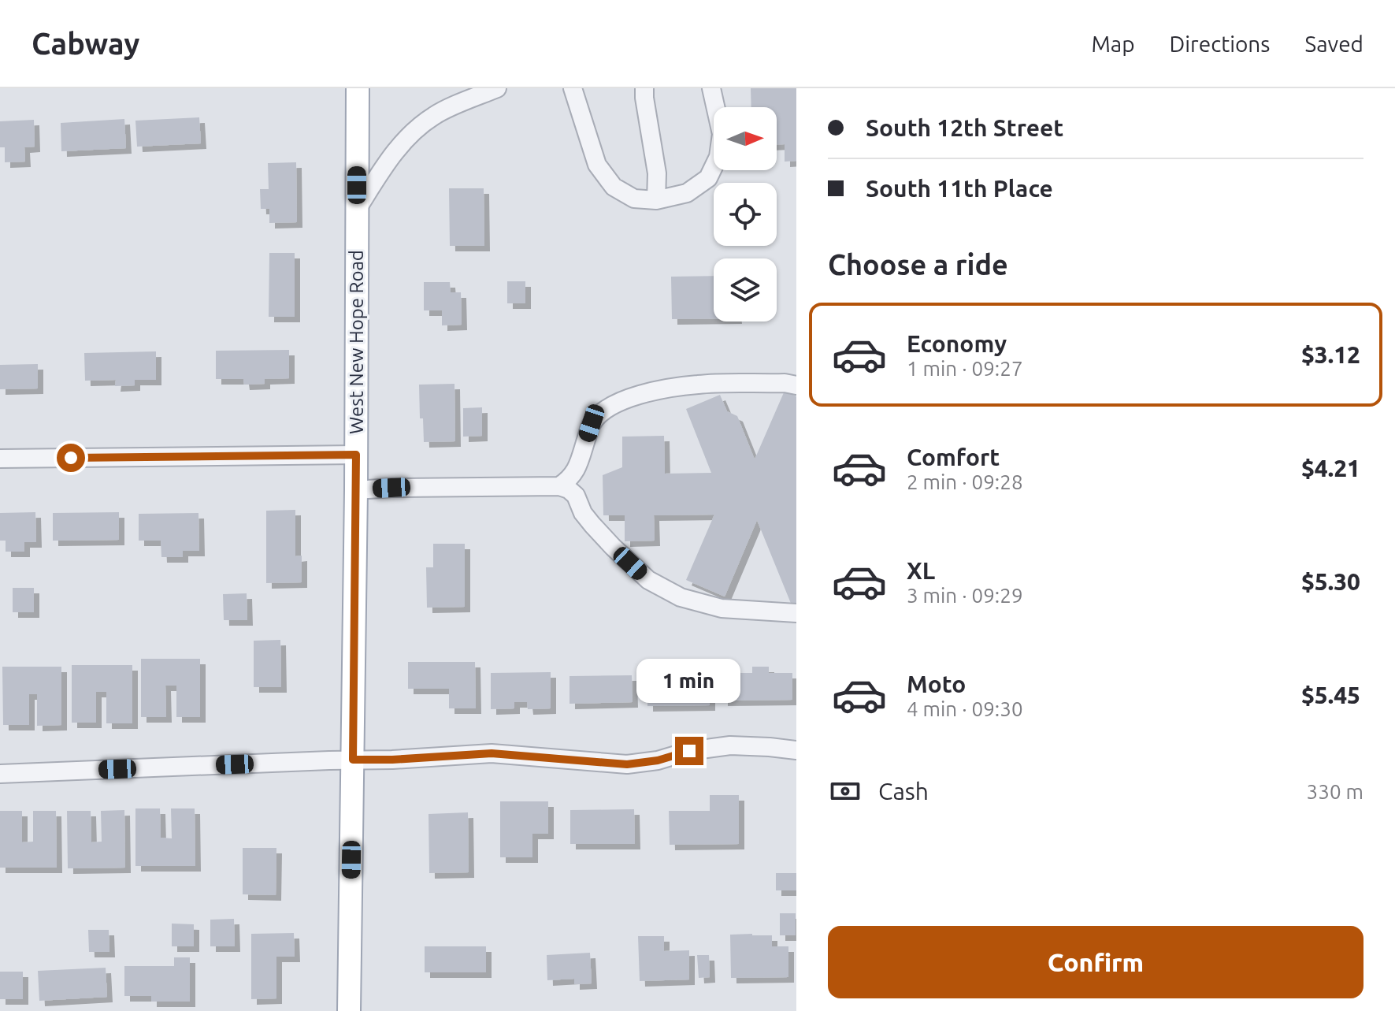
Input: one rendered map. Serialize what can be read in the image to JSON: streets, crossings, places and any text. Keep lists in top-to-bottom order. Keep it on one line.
{"streets":{"main road":["West New Hope Road"]},"north":"right","page":{"header":"Cabway","nav":["Map","Directions","Saved"],"banner":["South 12th Street","South 11th Place"],"heading":"Choose a ride","list":[{"name":"Economy","note":"1 min · 09:27","value":"$3.12"},{"name":"Comfort","note":"2 min · 09:28","value":"$4.21"},{"name":"XL","note":"3 min · 09:29","value":"$5.30"},{"name":"Moto","note":"4 min · 09:30","value":"$5.45"}],"bubble":"1 min","pay":["Cash","330 m"],"buttons":"Confirm"}}
